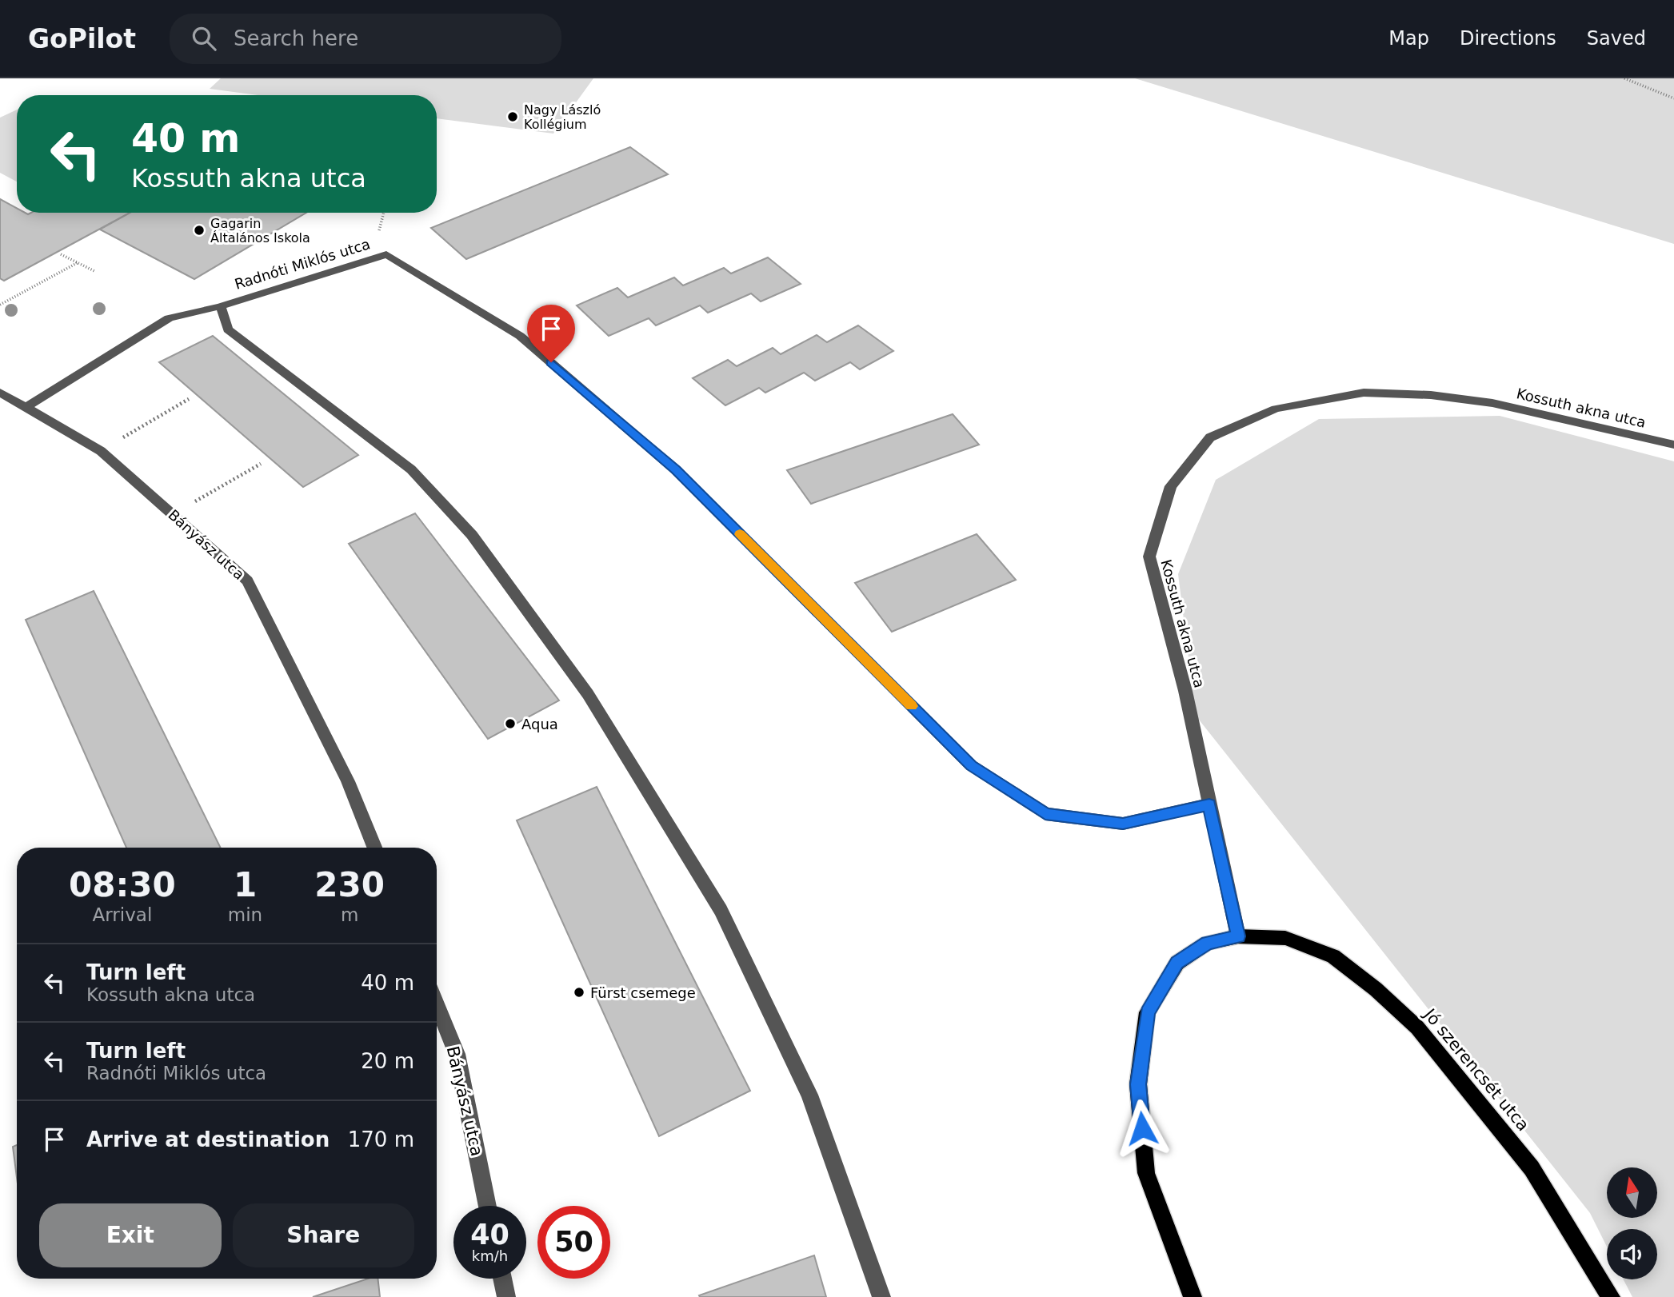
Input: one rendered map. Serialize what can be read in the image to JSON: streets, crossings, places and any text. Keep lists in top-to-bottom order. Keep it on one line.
{"streets":{"main road":["Jó szerencsét utca"],"street":["Radnóti Miklós utca","Kossuth akna utca","Bányász utca"]},"crossings":[["Radnóti Miklós utca","Kossuth akna utca"],["Radnóti Miklós utca","Bányász utca"],["Kossuth akna utca","Jó szerencsét utca"]],"places":["Nagy László Kollégium","Gagarin Általános Iskola","Aqua","Fürst csemege"],"north":"top","page":{"header":"GoPilot","search":"Search here","nav":["Map","Directions","Saved"],"turn":["40 m","Kossuth akna utca"],"eta":["08:30","Arrival","1","min","230","m"],"list":[{"name":"Turn left","note":"Kossuth akna utca","value":"40 m"},{"name":"Turn left","note":"Radnóti Miklós utca","value":"20 m"},{"name":"Arrive at destination","value":"170 m"}],"buttons":["Exit","Share"],"speed":"40 km/h","limit":"50"}}
